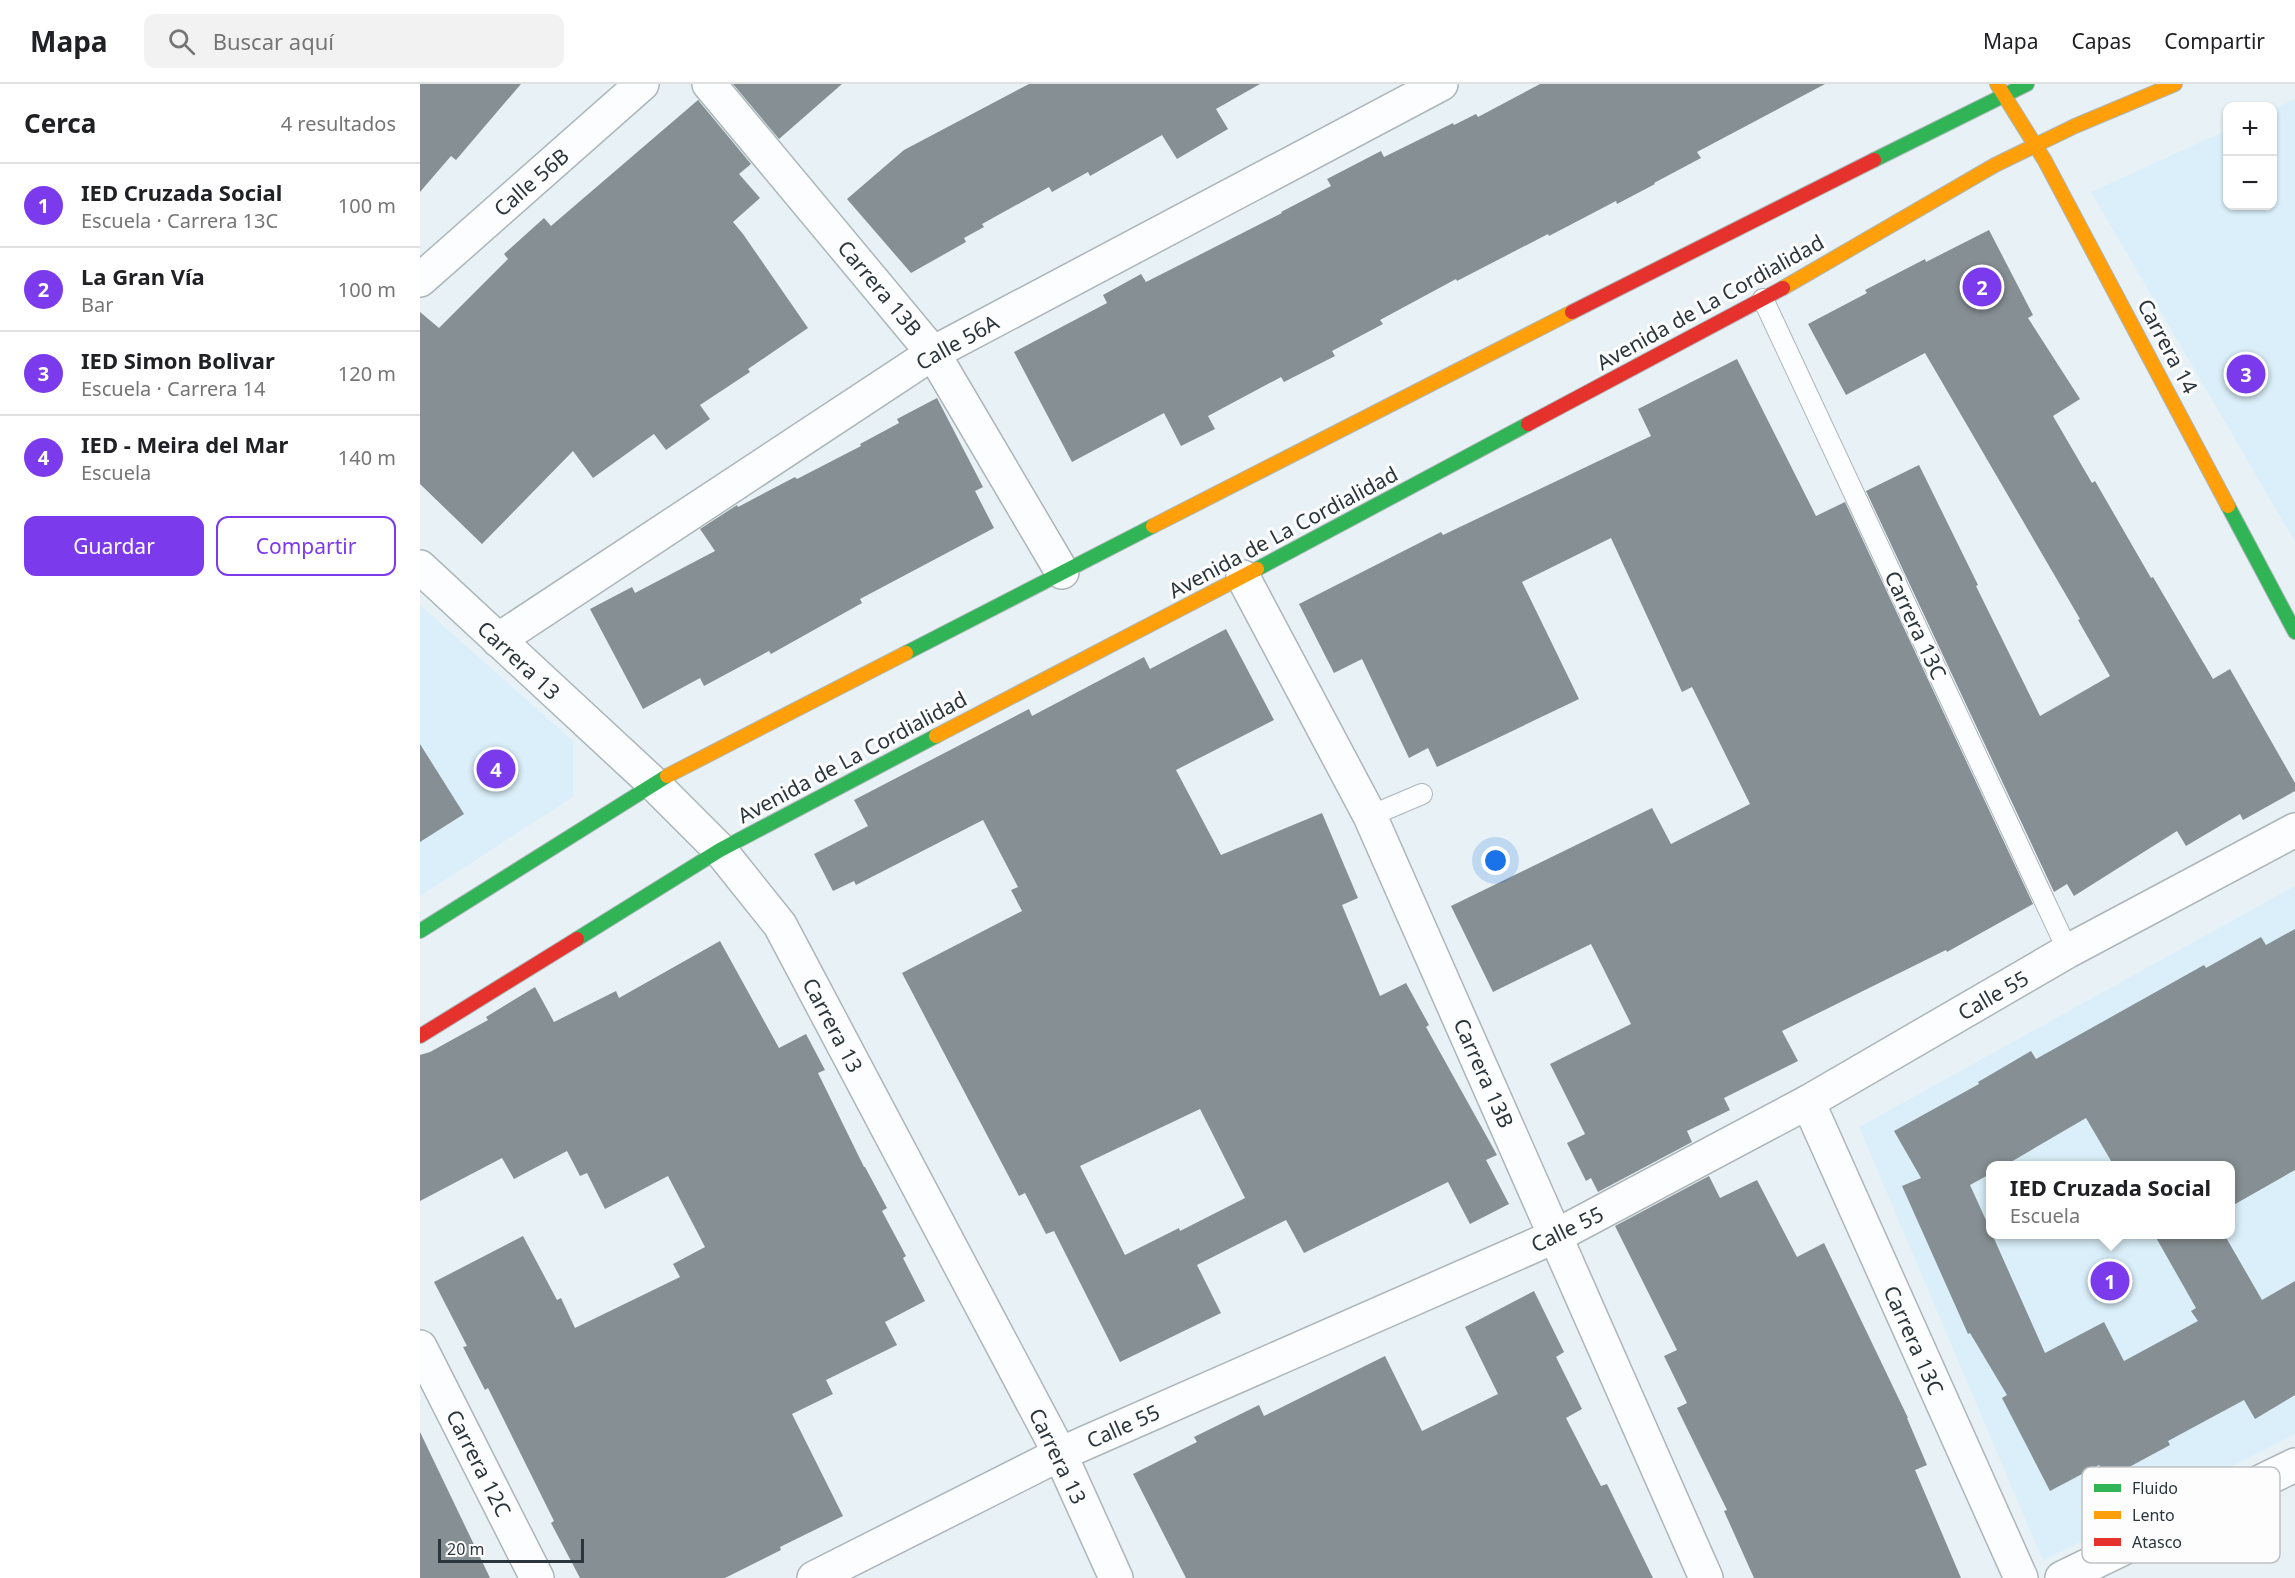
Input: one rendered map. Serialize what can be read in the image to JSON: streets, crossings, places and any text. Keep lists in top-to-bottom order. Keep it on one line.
{"streets":{"main road":["Avenida de La Cordialidad","Carrera 14"],"street":["Calle 56B","Carrera 13B","Calle 56A","Carrera 13C","Carrera 13","Calle 55","Carrera 12C"]},"crossings":[["Carrera 13B","Avenida de La Cordialidad"],["Carrera 13B","Calle 56A"],["Carrera 13B","Calle 55"],["Avenida de La Cordialidad","Carrera 14"],["Avenida de La Cordialidad","Carrera 13C"],["Avenida de La Cordialidad","Carrera 13"],["Calle 56A","Carrera 13"],["Carrera 13C","Calle 55"],["Carrera 13","Calle 55"]],"legend":["Fluido","Lento","Atasco"],"scale_bar":"20 m","page":{"header":"Mapa","search":"Buscar aquí","nav":["Mapa","Capas","Compartir"],"heading":["Cerca","4 resultados"],"map_buttons":["+","−"],"list":[{"mark":"1","name":"IED Cruzada Social","note":"Escuela · Carrera 13C","value":"100 m"},{"mark":"2","name":"La Gran Vía","note":"Bar","value":"100 m"},{"mark":"3","name":"IED Simon Bolivar","note":"Escuela · Carrera 14","value":"120 m"},{"mark":"4","name":"IED - Meira del Mar","note":"Escuela","value":"140 m"}],"pins":["2","3","4","1"],"buttons":["Guardar","Compartir"],"popup":["IED Cruzada Social","Escuela"],"scale":"20 m"}}
